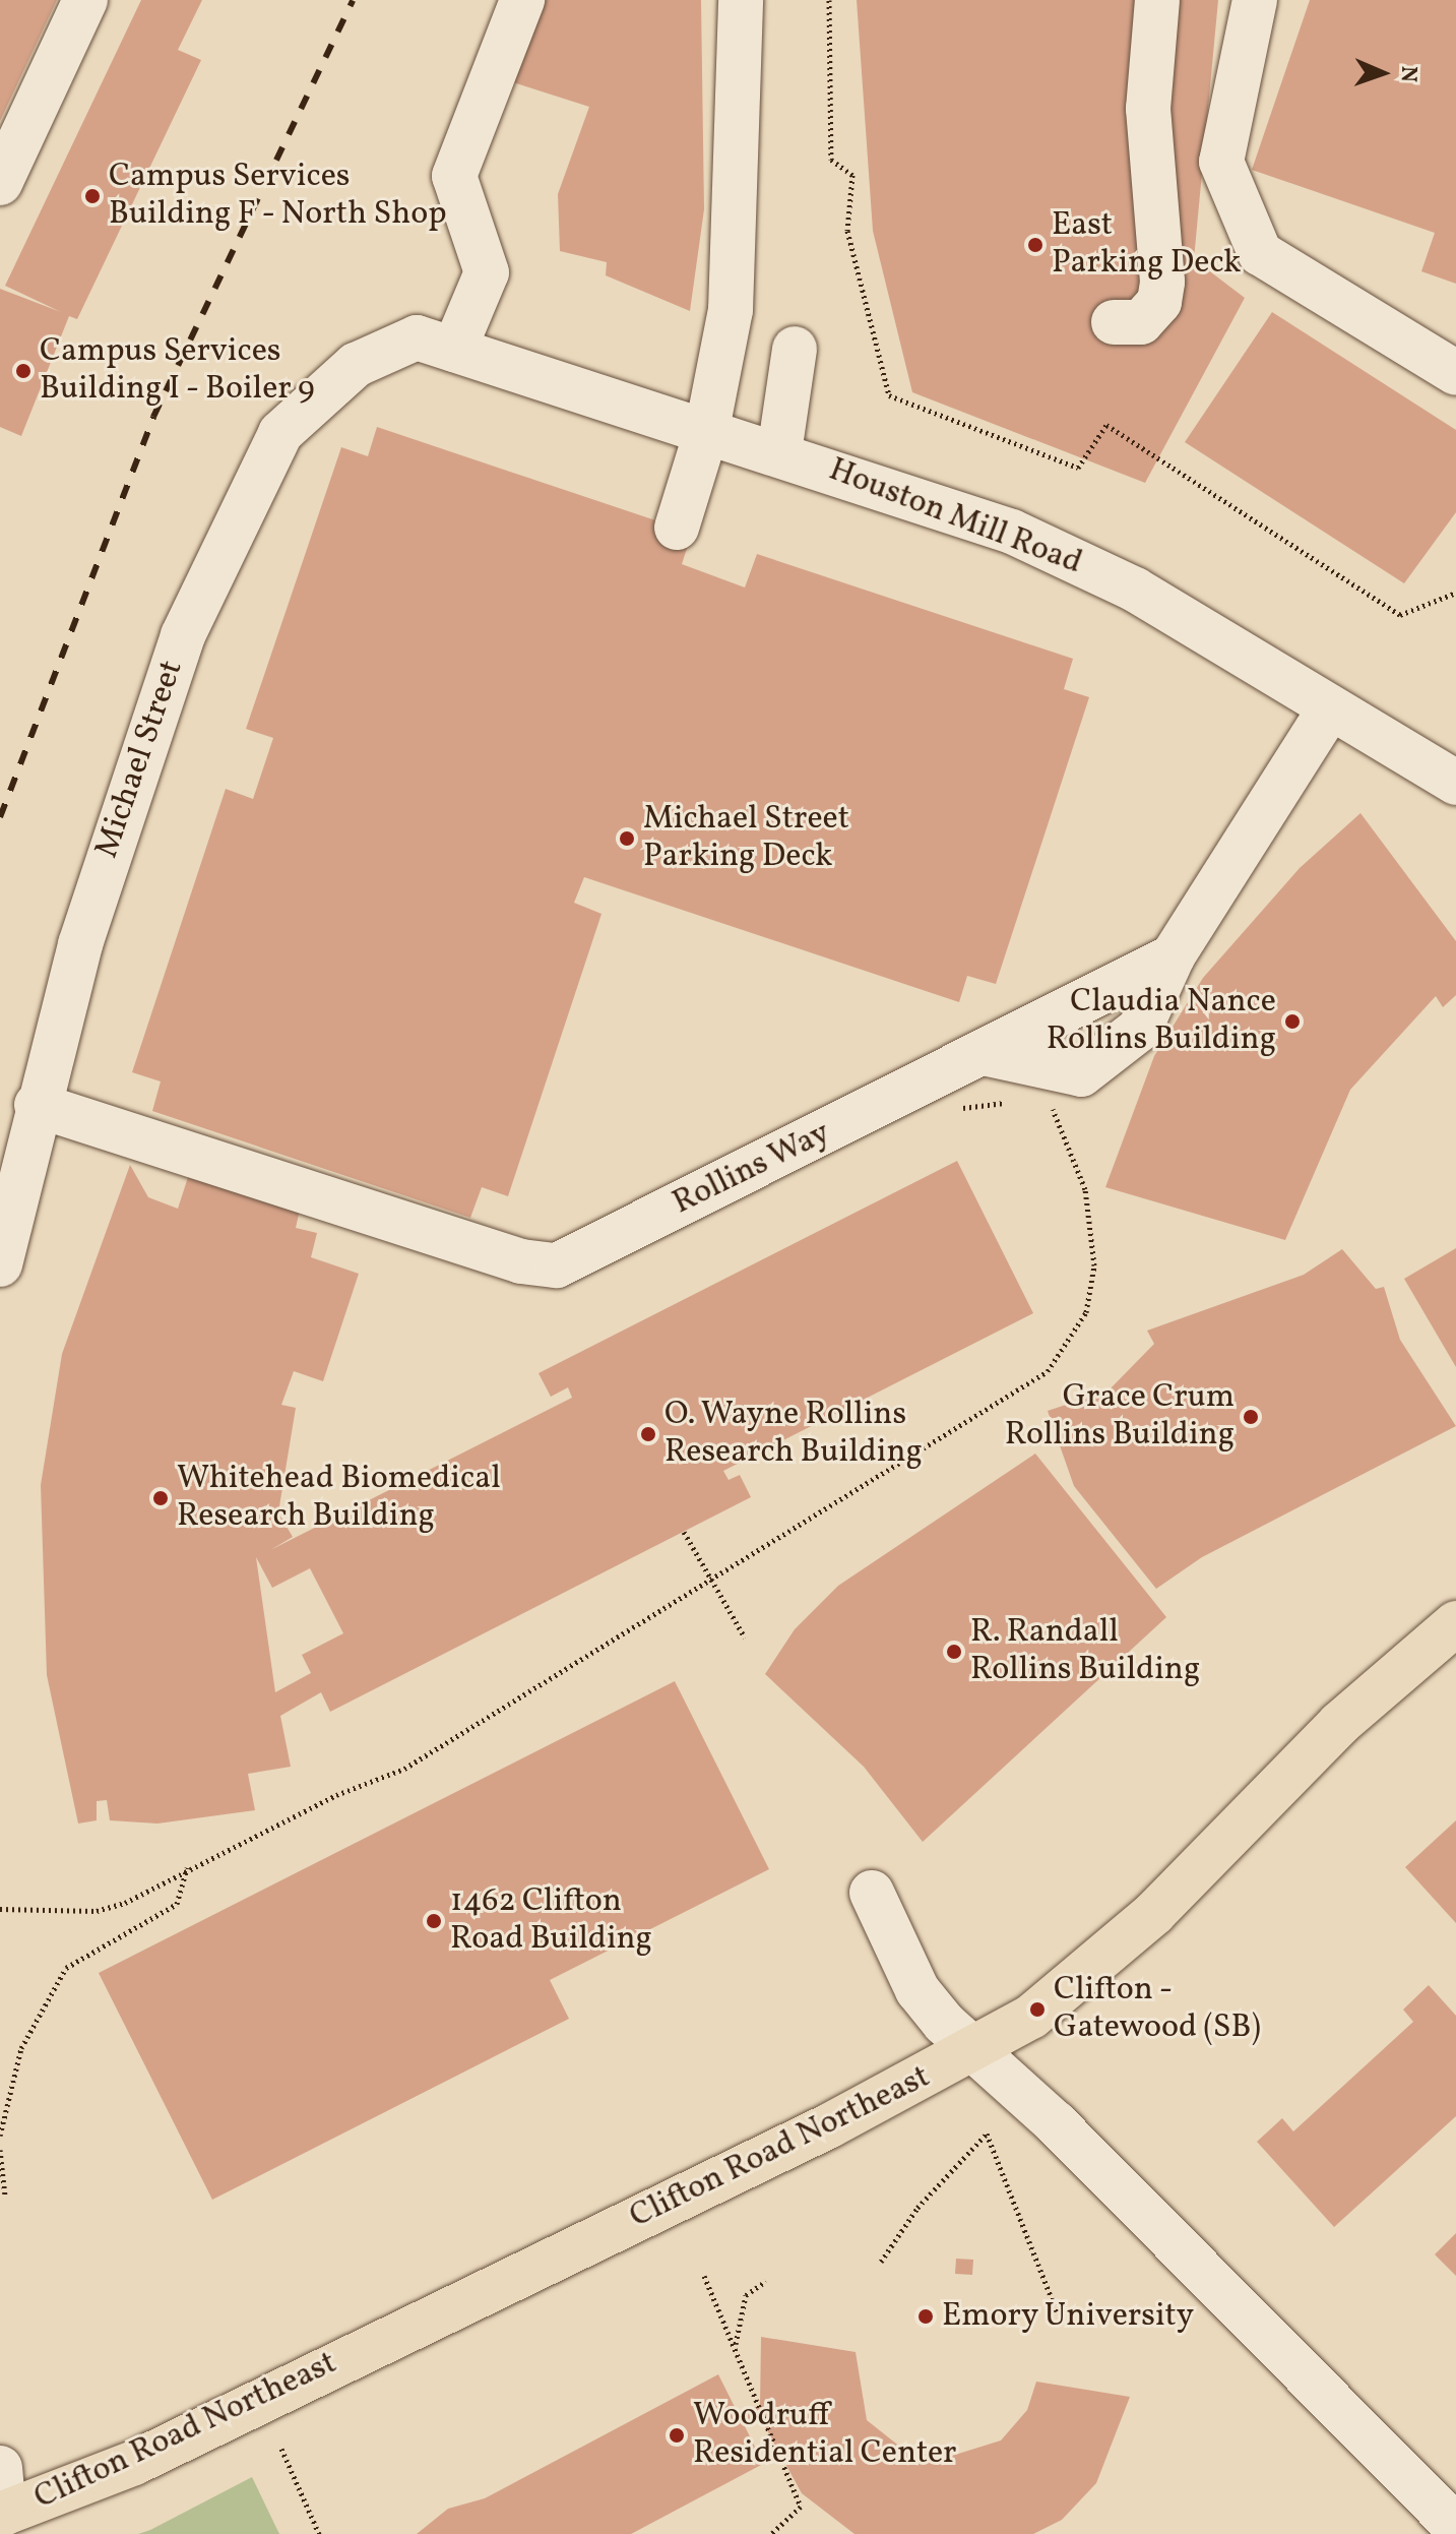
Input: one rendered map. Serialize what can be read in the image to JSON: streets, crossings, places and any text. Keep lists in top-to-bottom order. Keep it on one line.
{"streets":{"main road":["Clifton Road Northeast"],"street":["Houston Mill Road","Michael Street","Rollins Way"]},"crossings":[["Houston Mill Road","Michael Street"],["Michael Street","Rollins Way"]],"places":["Campus Services Building F - North Shop","East Parking Deck","Campus Services Building I - Boiler 9","Michael Street Parking Deck","Claudia Nance Rollins Building","Grace Crum Rollins Building","O. Wayne Rollins Research Building","Whitehead Biomedical Research Building","R. Randall Rollins Building","1462 Clifton Road Building","Clifton - Gatewood (SB)","Emory University","Woodruff Residential Center"],"north":"right"}
